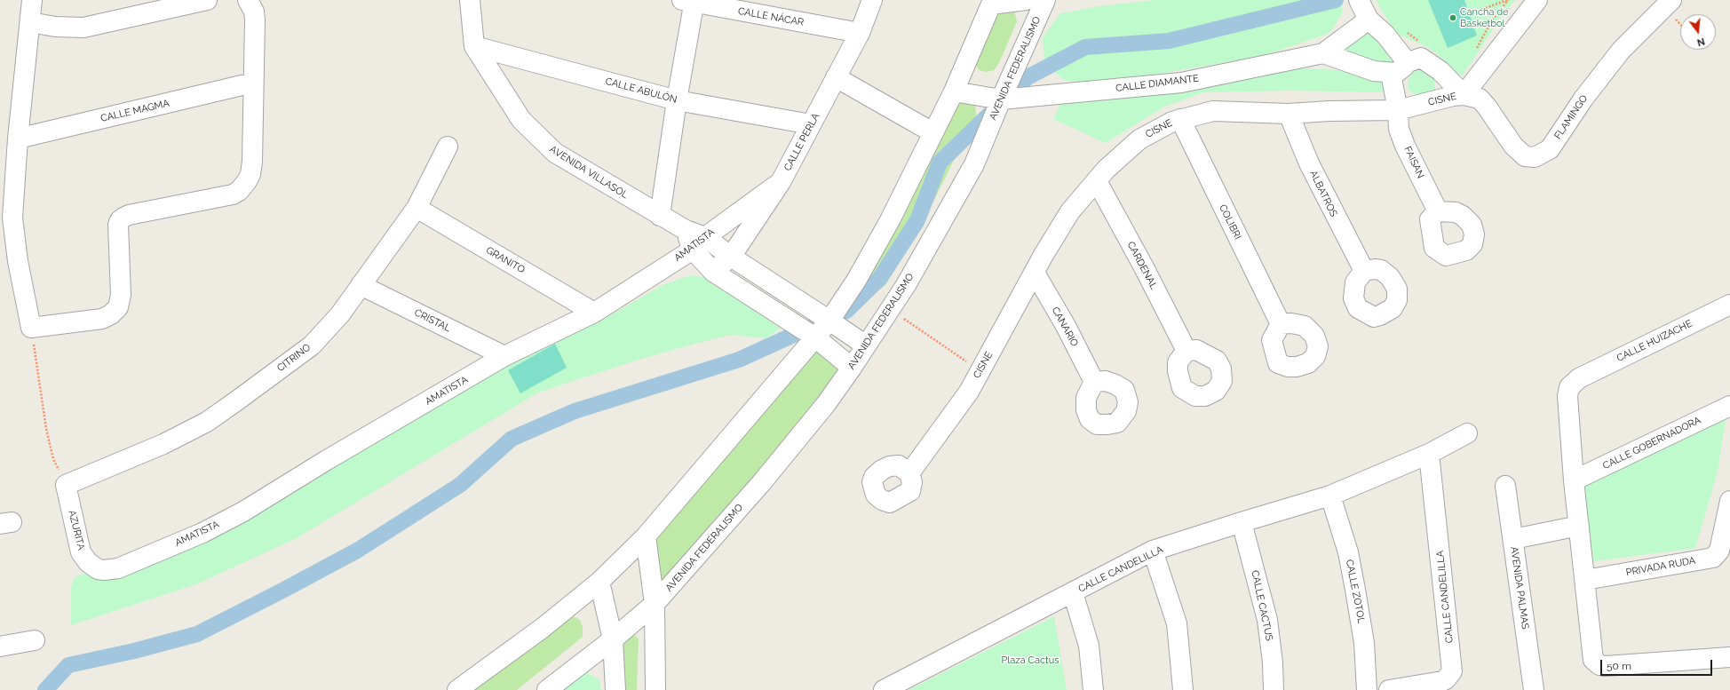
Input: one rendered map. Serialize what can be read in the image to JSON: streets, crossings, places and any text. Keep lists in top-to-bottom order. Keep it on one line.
{"streets":{"street":["CALLE NÁCAR","AVENIDA FEDERALISMO","CALLE DIAMANTE","CALLE ABULÓN","CISNE","CALLE MAGMA","FLAMINGO","CALLE PERLA","FAISAN","AVENIDA VILLASOL","ALBATROS","COLIBRI","AMATISTA","GRANITO","CARDENAL","CRISTAL","CANARIO","CALLE HUIZACHE","CITRINO","CALLE GOBERNADORA","AZURITA","PRIVADA RUDA","CALLE CANDELILLA","AVENIDA PALMAS","CALLE ZOTOL","CALLE CACTUS"]},"crossings":[["CALLE NÁCAR","CALLE PERLA"],["AVENIDA FEDERALISMO","CALLE DIAMANTE"],["AVENIDA FEDERALISMO","AVENIDA VILLASOL"],["CALLE ABULÓN","CALLE PERLA"],["CALLE ABULÓN","AVENIDA VILLASOL"],["CISNE","FLAMINGO"],["CISNE","FAISAN"],["CISNE","ALBATROS"],["CISNE","COLIBRI"],["CISNE","CARDENAL"],["CISNE","CANARIO"],["CALLE PERLA","AVENIDA VILLASOL"],["CALLE PERLA","AMATISTA"],["AVENIDA VILLASOL","AMATISTA"],["AMATISTA","GRANITO"],["AMATISTA","CRISTAL"],["AMATISTA","AZURITA"],["GRANITO","CITRINO"],["CRISTAL","CITRINO"],["CALLE HUIZACHE","CALLE GOBERNADORA"],["CITRINO","AZURITA"],["CALLE CANDELILLA","CALLE ZOTOL"],["CALLE CANDELILLA","CALLE CACTUS"]],"parks":["Plaza Cactus"],"places":["Cancha de Basketbol"],"scale_bar":"50 m","north":"bottom"}
